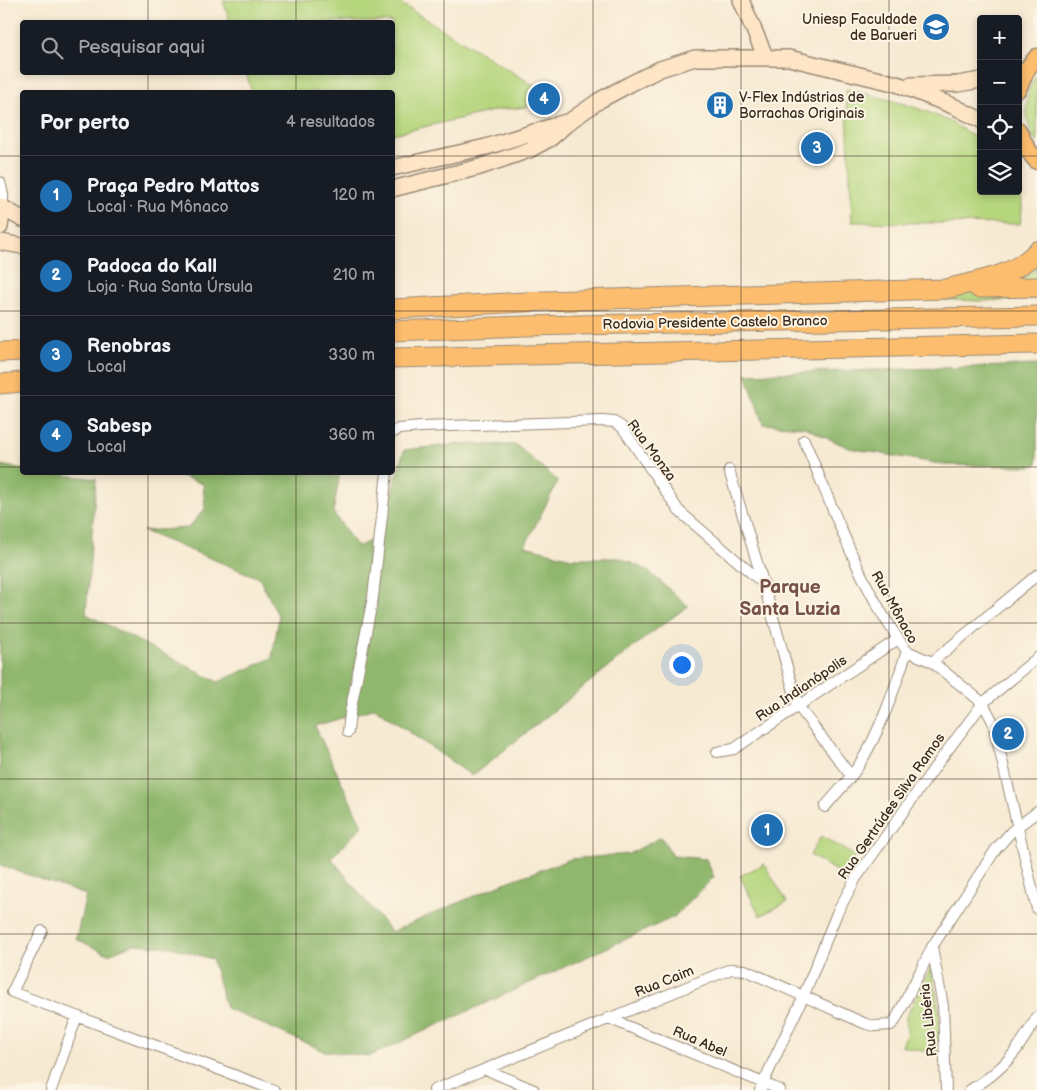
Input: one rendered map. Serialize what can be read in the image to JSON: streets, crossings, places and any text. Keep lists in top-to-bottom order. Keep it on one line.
{"streets":{"highway":["Rodovia Presidente Castelo Branco"],"street":["Rua Monza","Rua Mônaco","Rua Indianópolis","Rua Gertrúdes Silva Ramos","Rua Caim","Rua Libéria","Rua Abel"]},"crossings":[["Rua Mônaco","Rua Indianópolis"],["Rua Gertrúdes Silva Ramos","Rua Caim"],["Rua Gertrúdes Silva Ramos","Rua Abel"],["Rua Caim","Rua Libéria"],["Rua Caim","Rua Abel"]],"districts":["Parque Santa Luzia"],"places":{"school or university":["Uniesp Faculdade de Barueri"],"building":["V-Flex Indústrias de Borrachas Originais"]},"page":{"map_buttons":["+","−"],"search":"Pesquisar aqui","pins":["4","3","2","1"],"heading":["Por perto","4 resultados"],"list":[{"mark":"1","name":"Praça Pedro Mattos","note":"Local · Rua Mônaco","value":"120 m"},{"mark":"2","name":"Padoca do Kall","note":"Loja · Rua Santa Úrsula","value":"210 m"},{"mark":"3","name":"Renobras","note":"Local","value":"330 m"},{"mark":"4","name":"Sabesp","note":"Local","value":"360 m"}]}}
